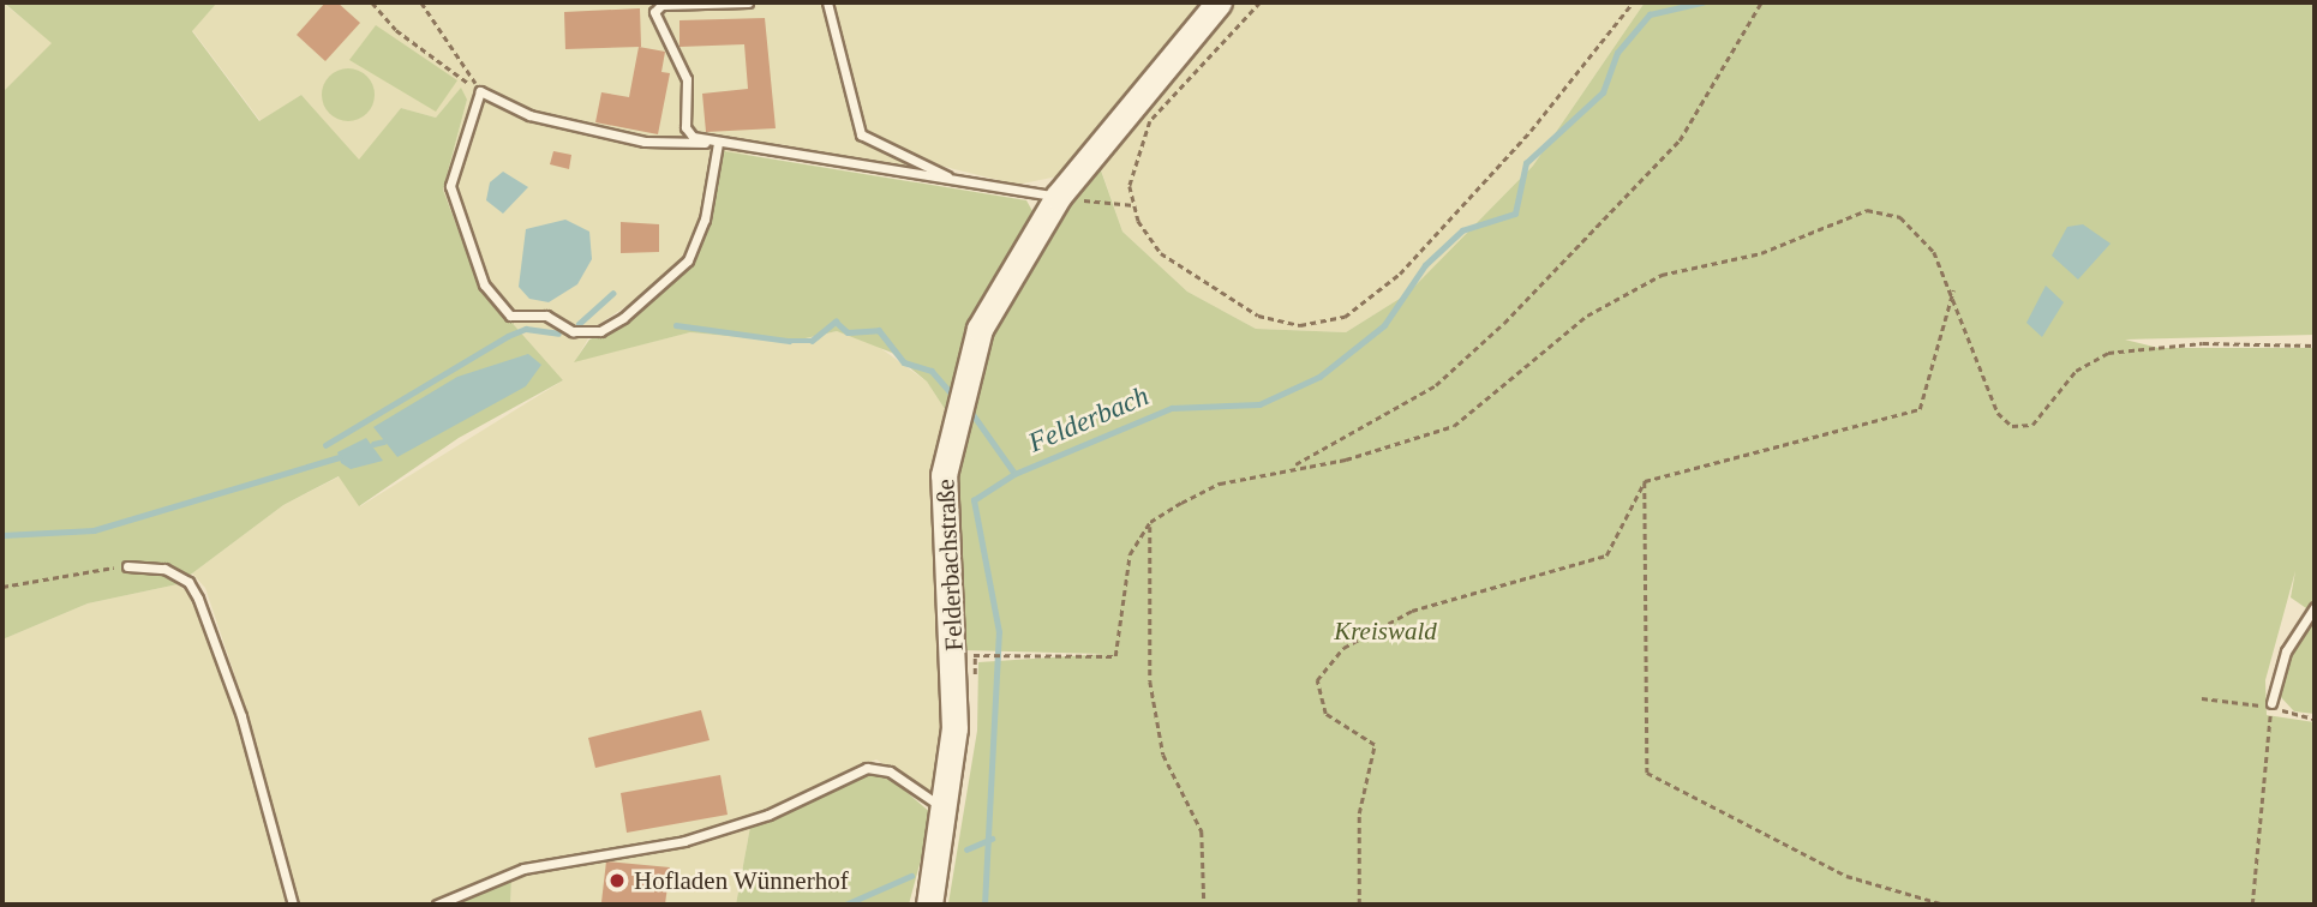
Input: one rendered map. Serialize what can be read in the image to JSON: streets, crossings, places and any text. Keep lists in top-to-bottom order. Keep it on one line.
{"streets":{"street":["Felderbachstraße"]},"water":["Felderbach"],"parks":["Kreiswald"],"places":["Hofladen Wünnerhof"]}
